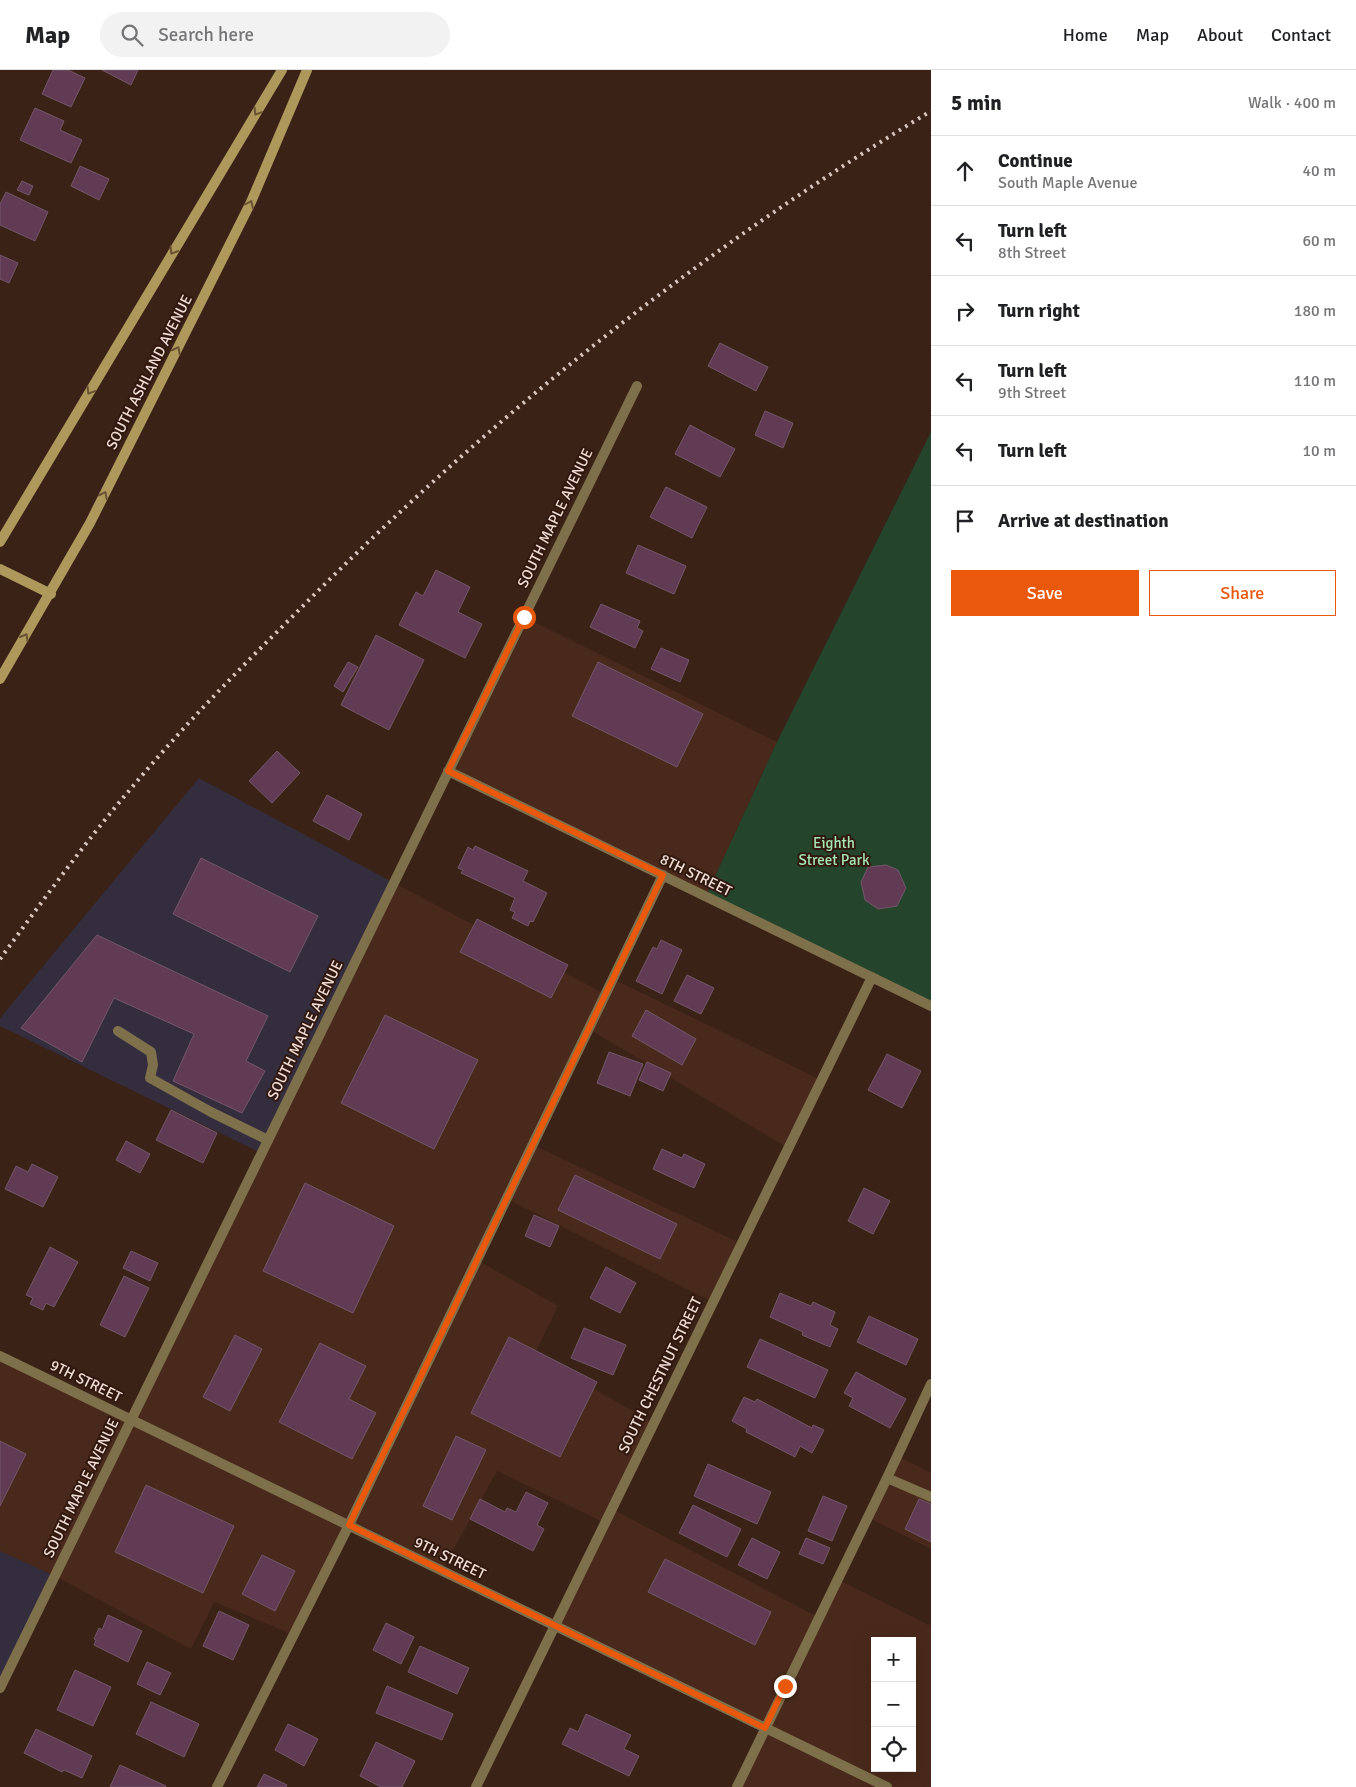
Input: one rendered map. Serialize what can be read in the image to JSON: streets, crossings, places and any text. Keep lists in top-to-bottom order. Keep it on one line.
{"streets":{"main road":["SOUTH ASHLAND AVENUE"],"street":["SOUTH MAPLE AVENUE","8TH STREET","SOUTH CHESTNUT STREET","9TH STREET"]},"crossings":[["SOUTH MAPLE AVENUE","8TH STREET"],["SOUTH MAPLE AVENUE","9TH STREET"],["8TH STREET","SOUTH CHESTNUT STREET"],["SOUTH CHESTNUT STREET","9TH STREET"]],"parks":["Eighth Street Park"],"page":{"header":"Map","search":"Search here","nav":["Home","Map","About","Contact"],"heading":["5 min","Walk · 400 m"],"list":[["Continue","South Maple Avenue","40 m"],["Turn left","8th Street","60 m"],["Turn right","180 m"],["Turn left","9th Street","110 m"],["Turn left","10 m"],"Arrive at destination"],"buttons":["Save","Share"],"map_buttons":["+","−"]}}
